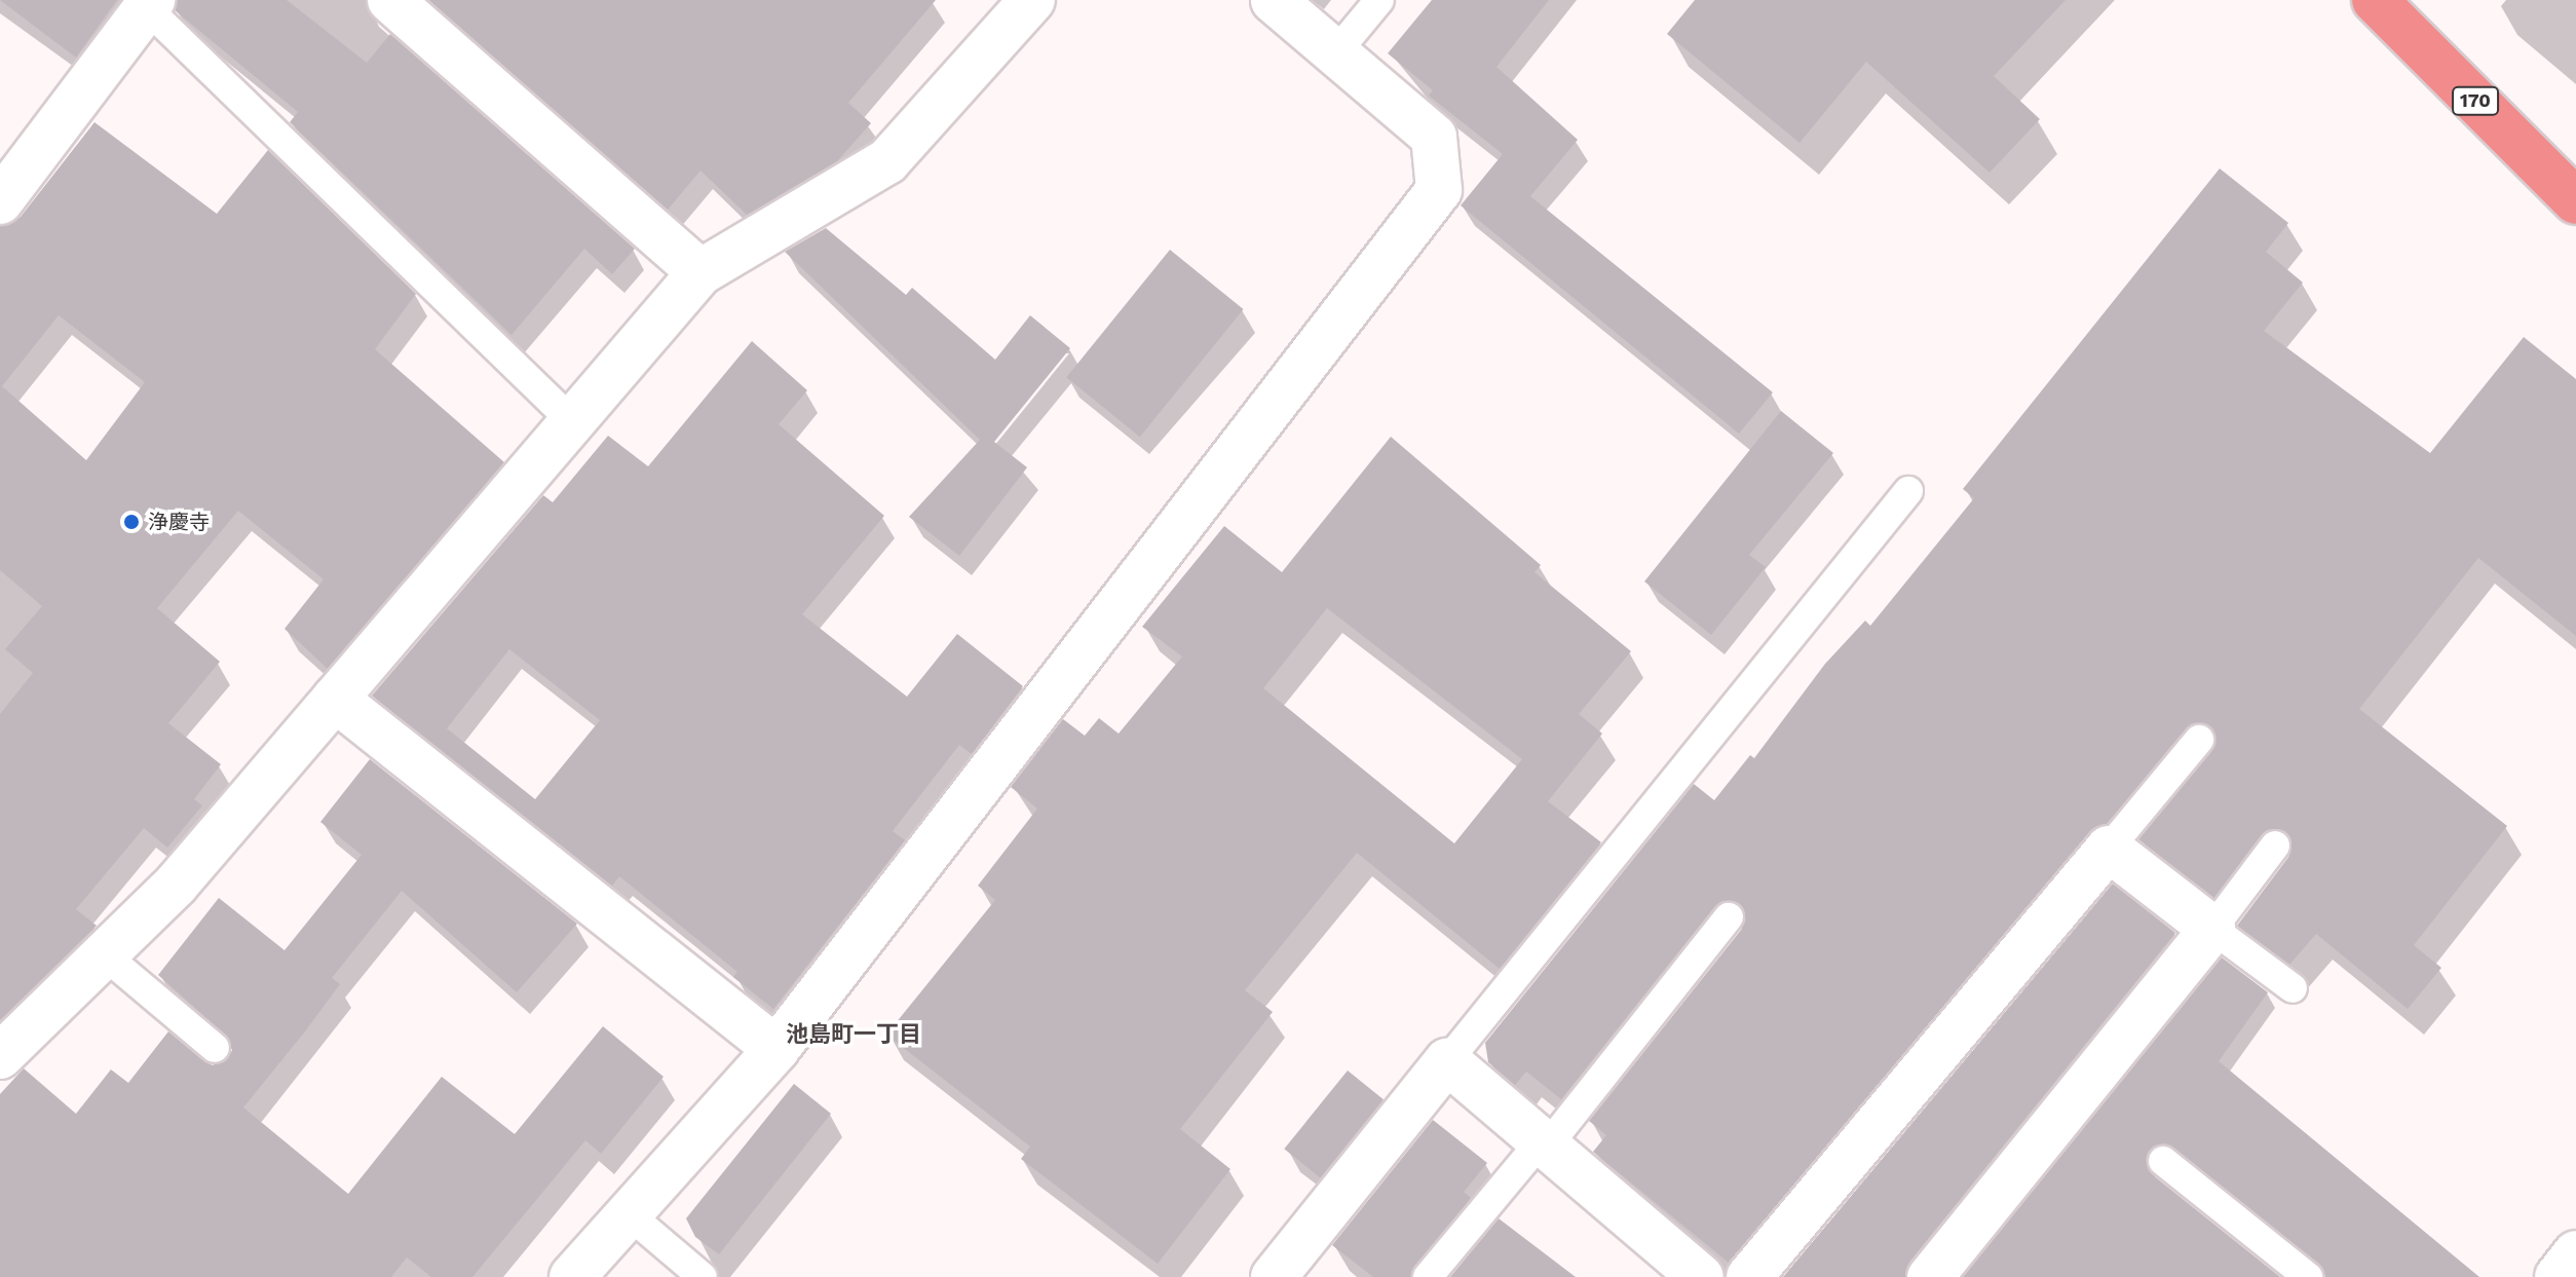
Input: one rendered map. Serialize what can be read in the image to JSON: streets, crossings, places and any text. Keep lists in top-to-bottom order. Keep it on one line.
{"streets":{"highway":["170"]},"districts":["池島町一丁目"],"places":["浄慶寺"]}
